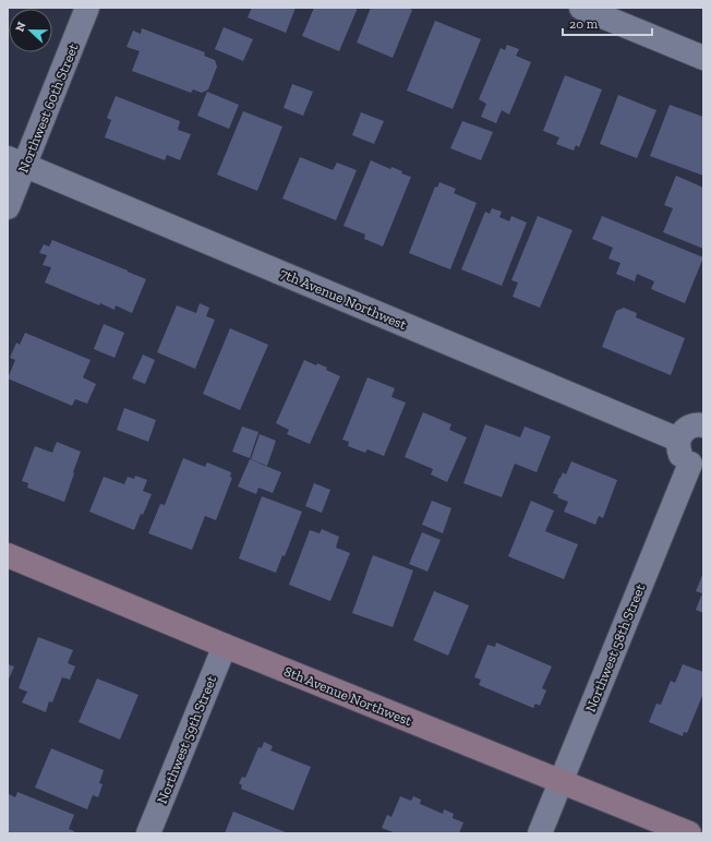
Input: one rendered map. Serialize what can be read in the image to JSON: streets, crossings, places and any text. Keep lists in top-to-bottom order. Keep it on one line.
{"streets":{"main road":["8th Avenue Northwest"],"street":["Northwest 60th Street","7th Avenue Northwest","Northwest 58th Street","Northwest 59th Street"]},"crossings":[["Northwest 60th Street","7th Avenue Northwest"],["Northwest 58th Street","8th Avenue Northwest"],["8th Avenue Northwest","Northwest 59th Street"]],"scale_bar":"20 m","north":"left"}
